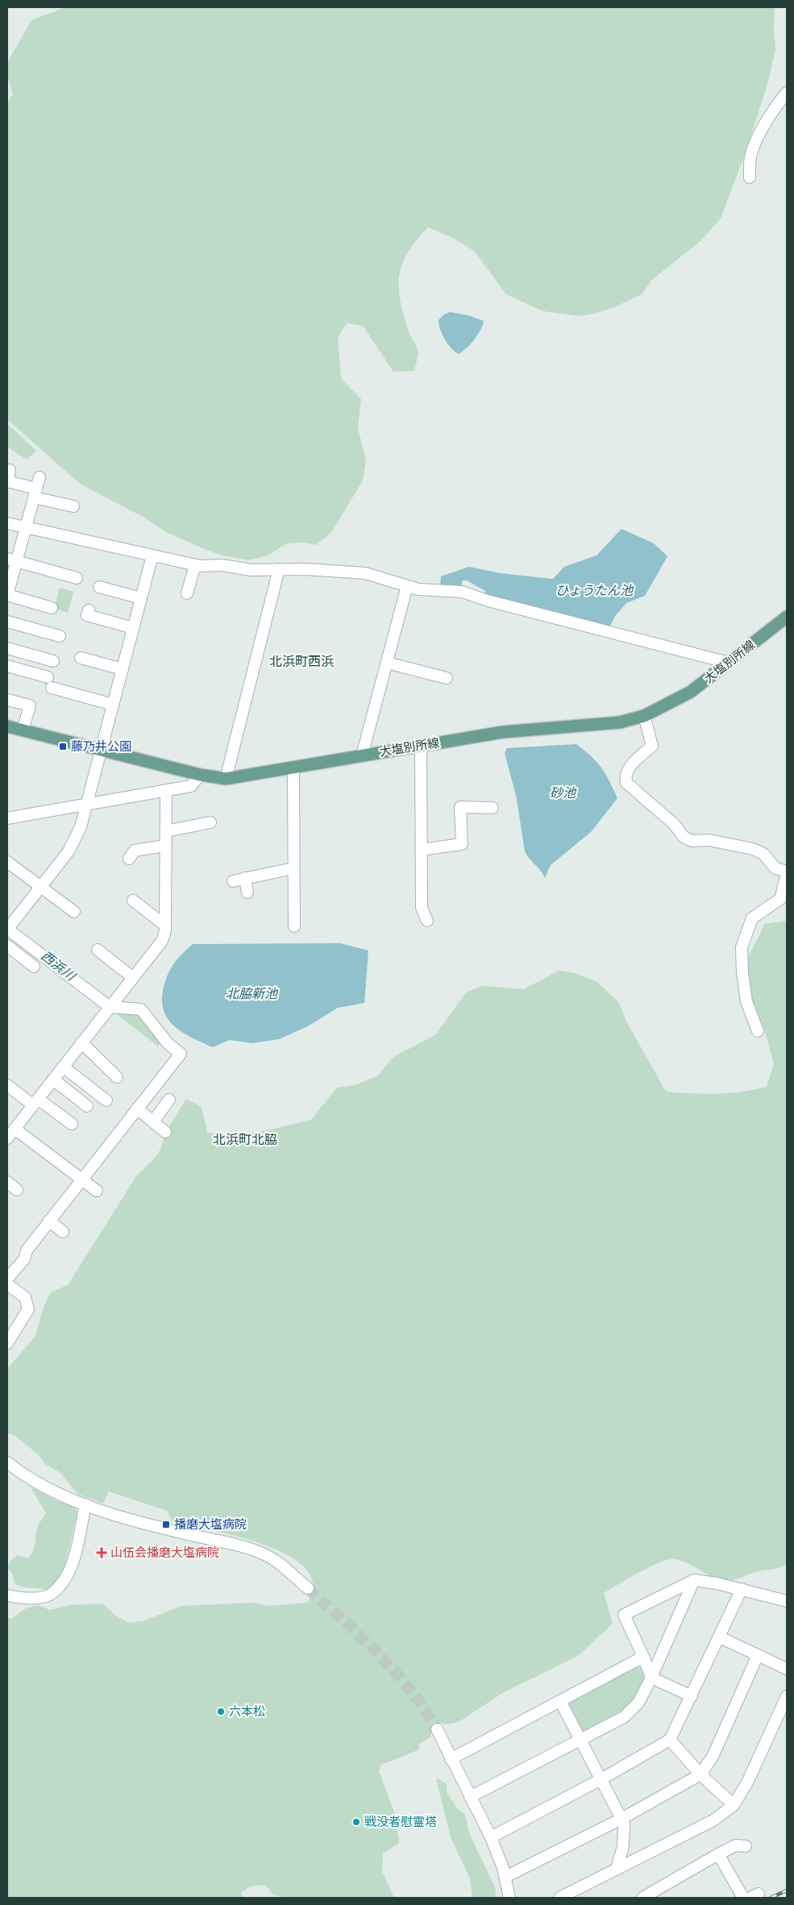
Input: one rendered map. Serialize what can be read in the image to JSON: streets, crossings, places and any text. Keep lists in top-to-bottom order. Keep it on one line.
{"streets":{"main road":["大塩別所線"]},"districts":["北浜町西浜","北浜町北脇"],"water":["ひょうたん池","砂池","西浜川","北脇新池"],"places":{"transit":["藤乃井公園","播磨大塩病院"],"health":["山伍会播磨大塩病院"],"other":["六本松","戦没者慰霊塔"]}}
